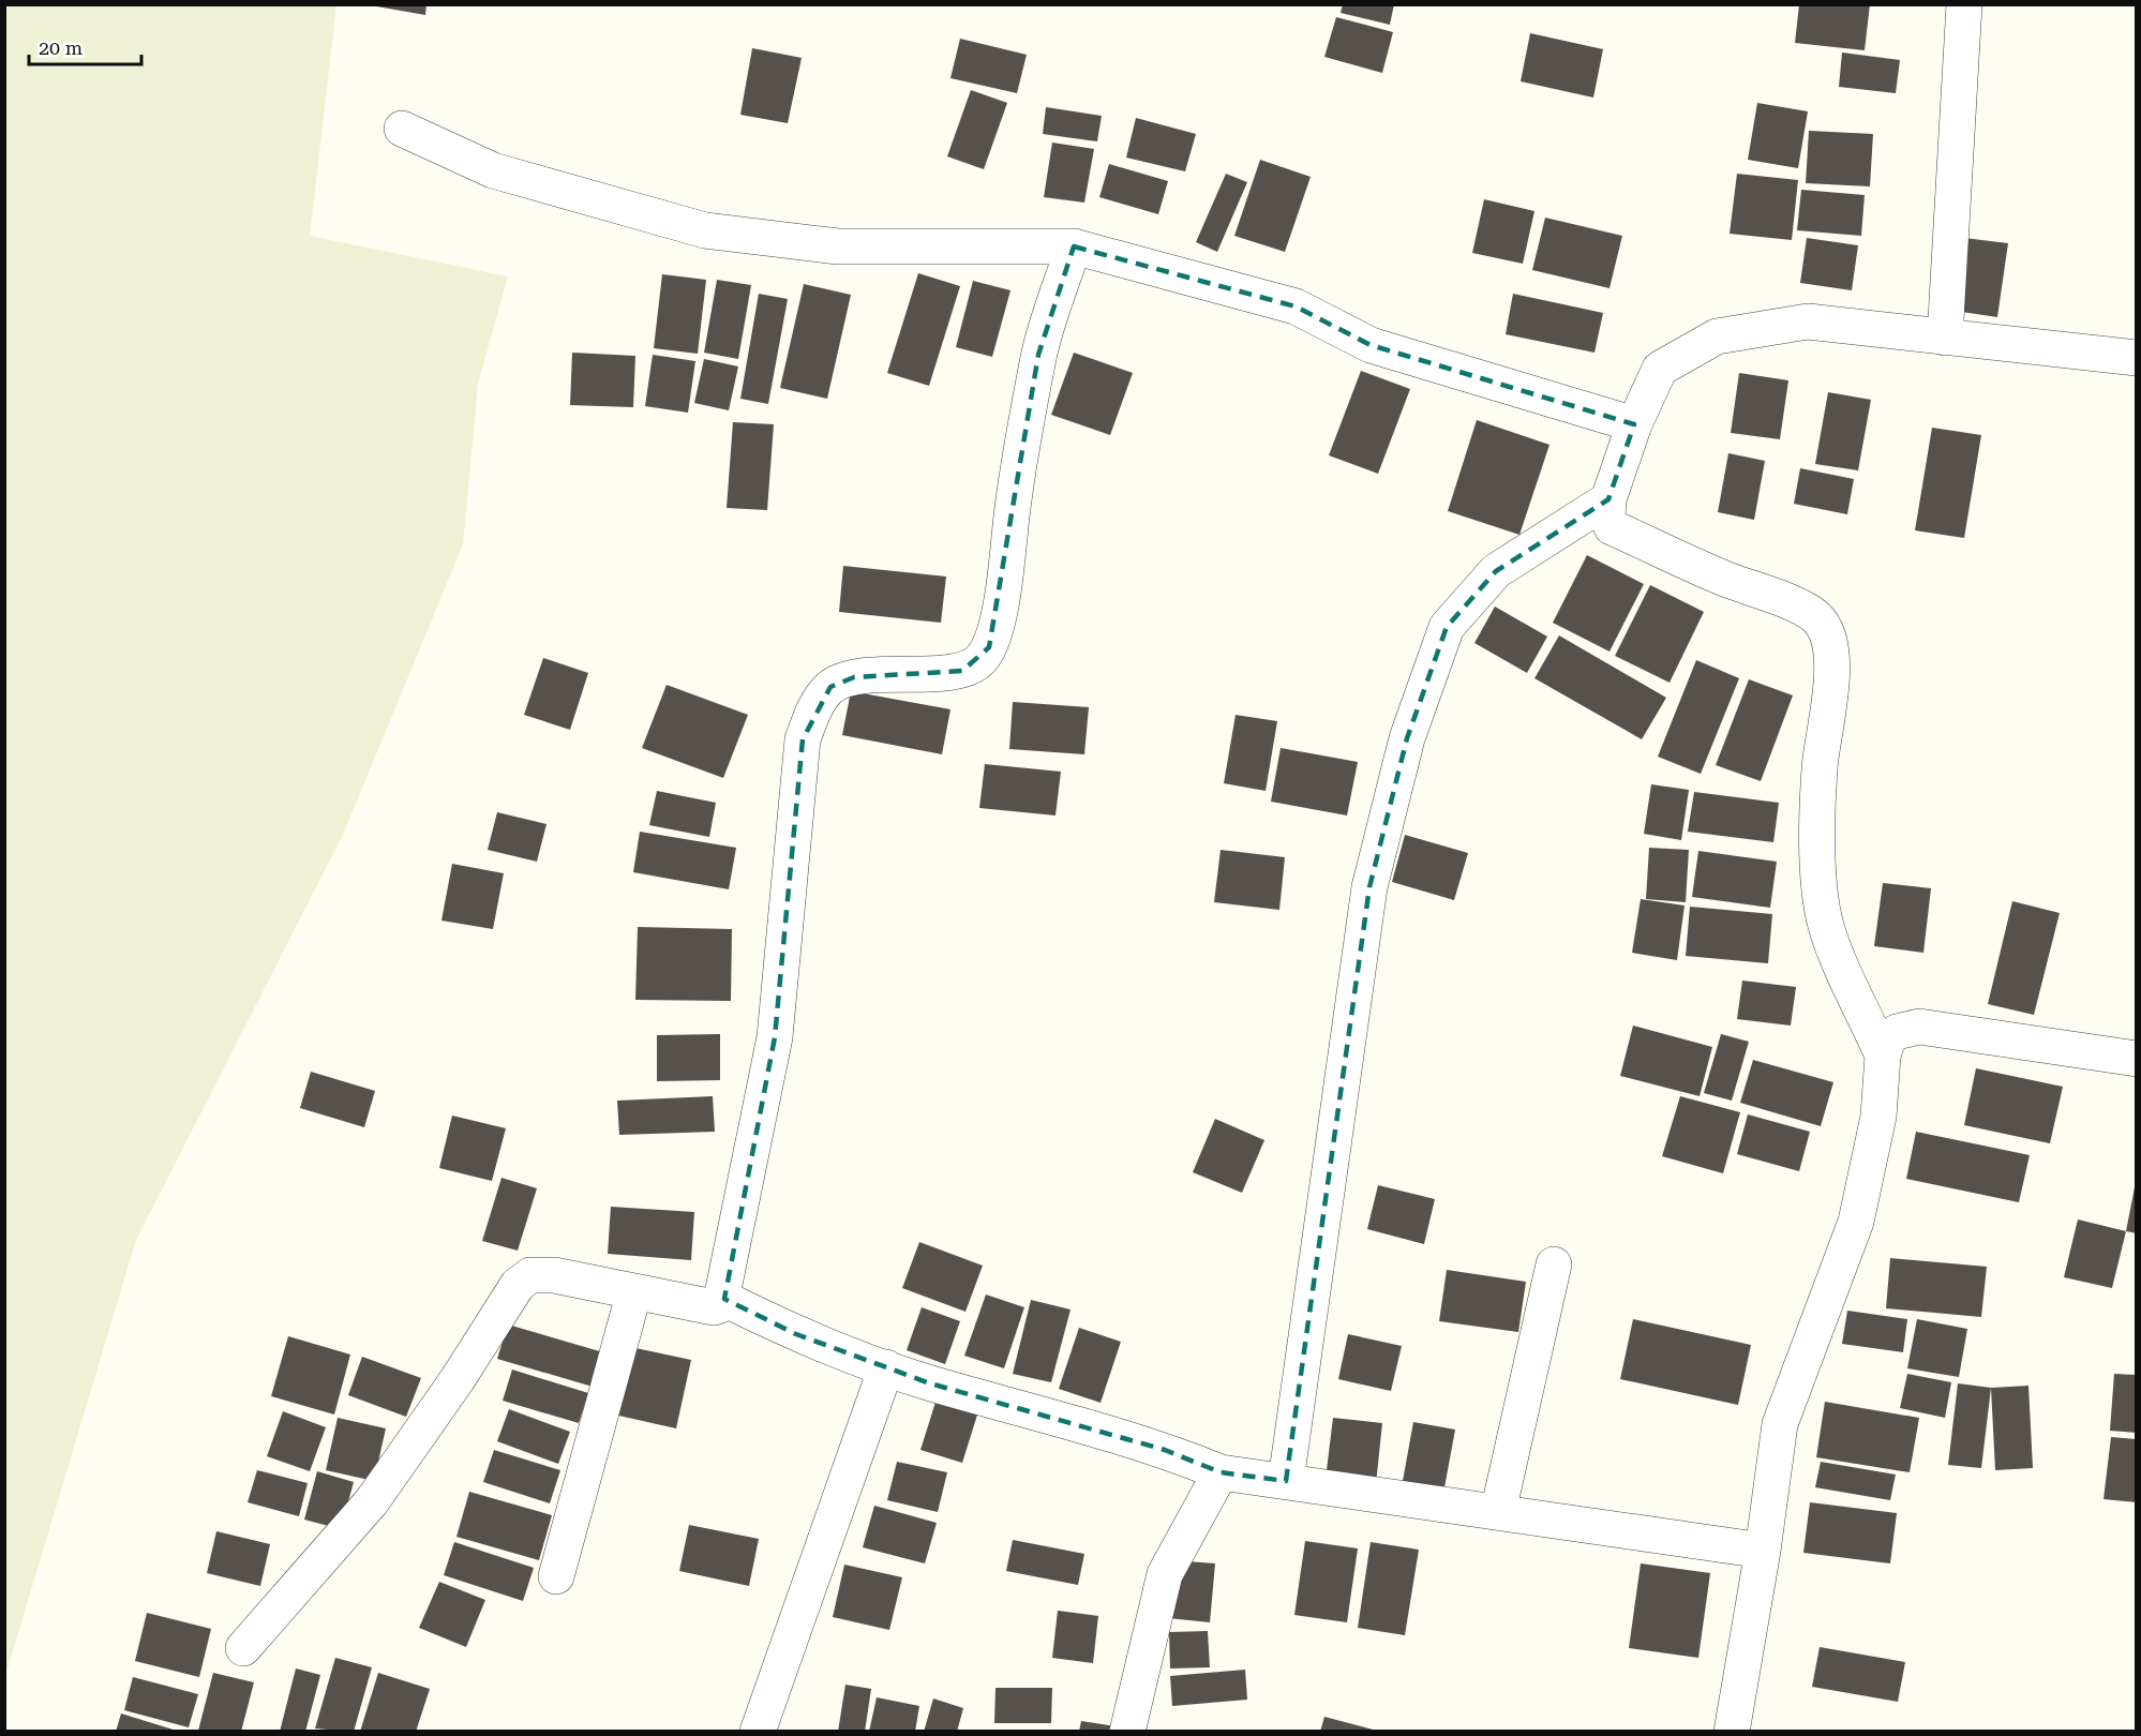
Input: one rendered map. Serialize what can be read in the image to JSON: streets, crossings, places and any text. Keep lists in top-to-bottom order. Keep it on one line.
{"scale_bar":"20 m"}
